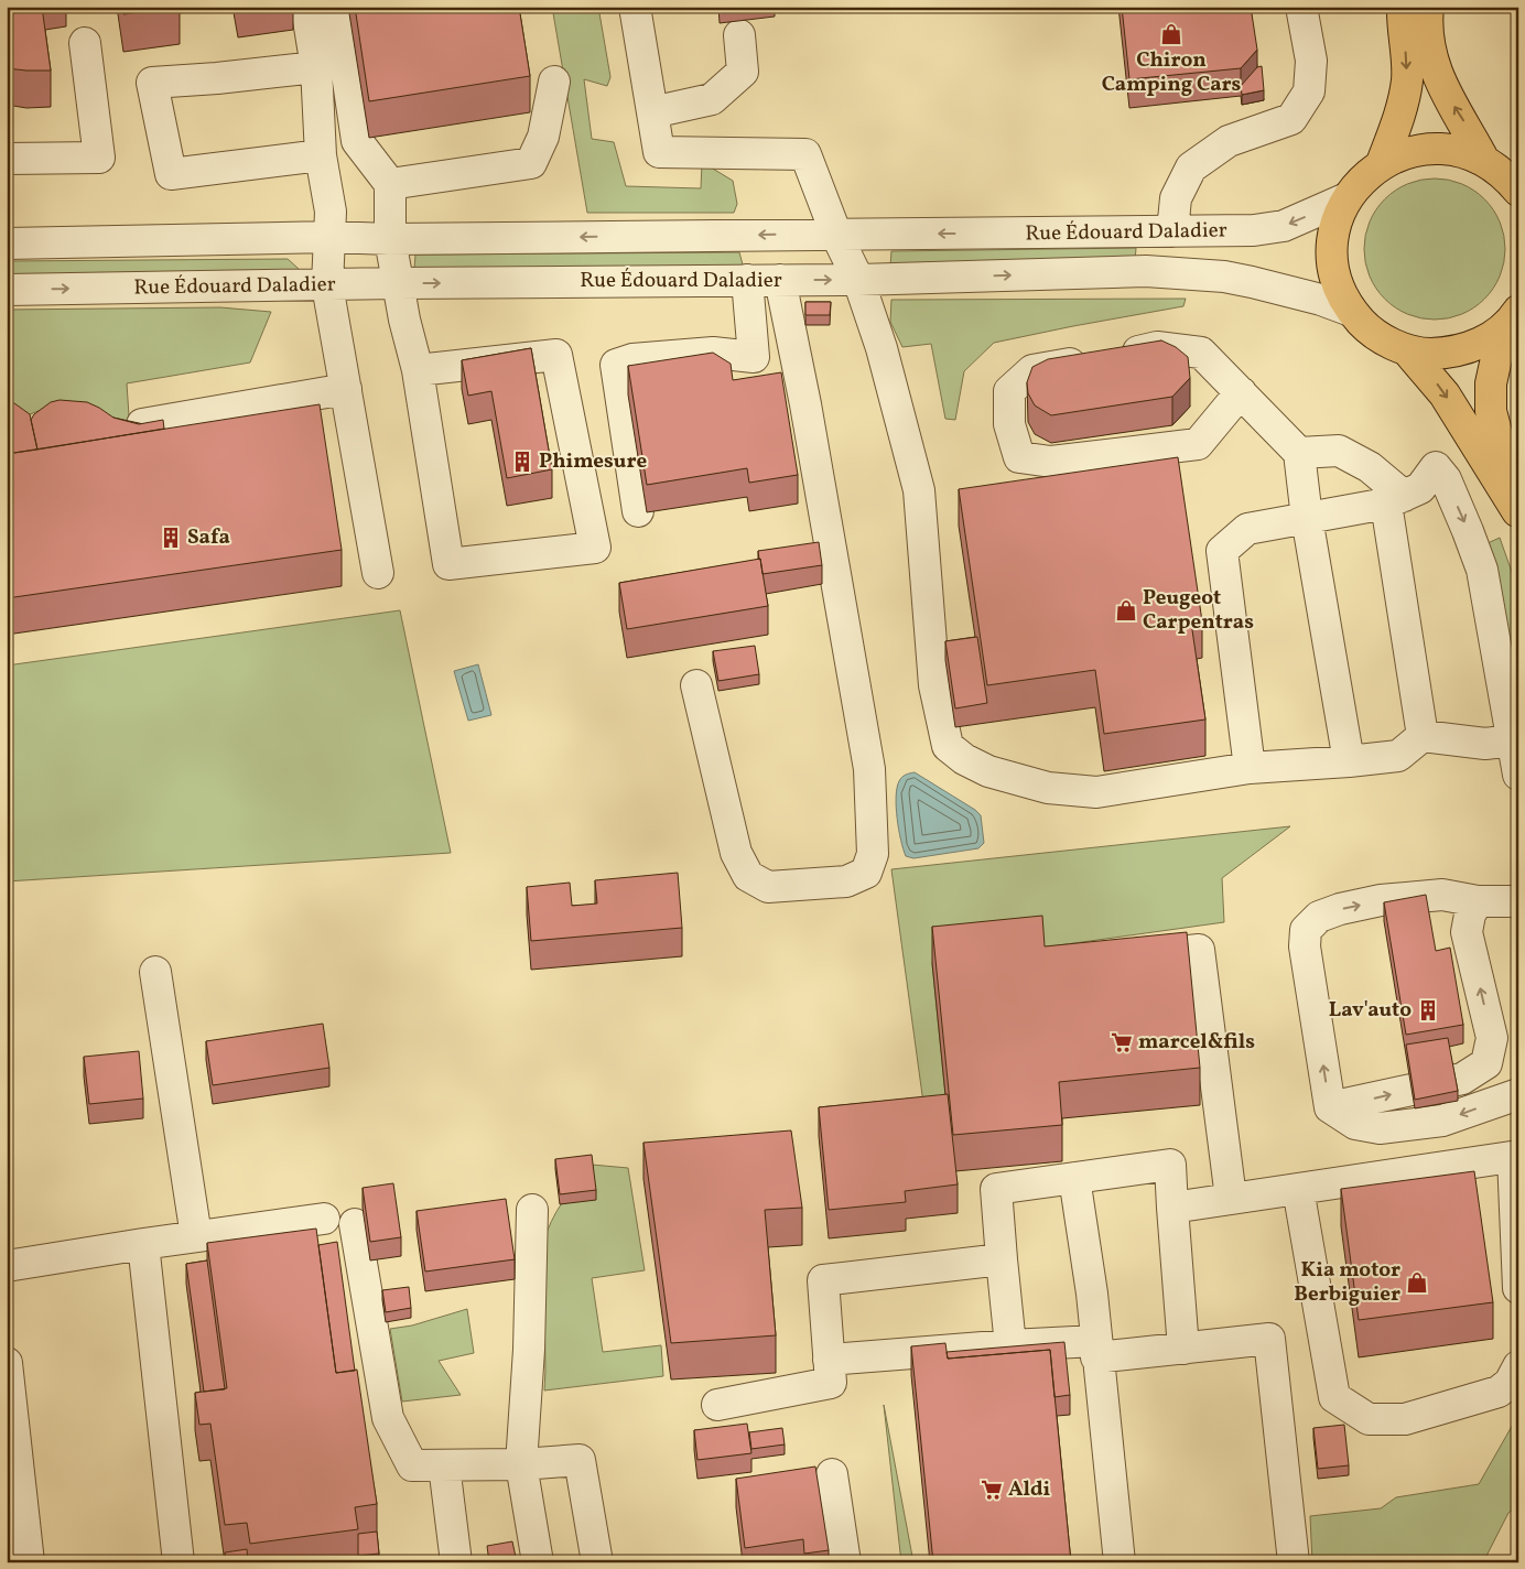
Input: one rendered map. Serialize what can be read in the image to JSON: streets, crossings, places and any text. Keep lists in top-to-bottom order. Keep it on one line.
{"streets":{"street":["Rue Édouard Daladier"]},"places":{"shop":["Chiron Camping Cars","Peugeot Carpentras","Kia motor Berbiguier"],"building":["Phimesure","Safa","Lav'auto"],"supermarket":["marcel&fils","Aldi"]}}
